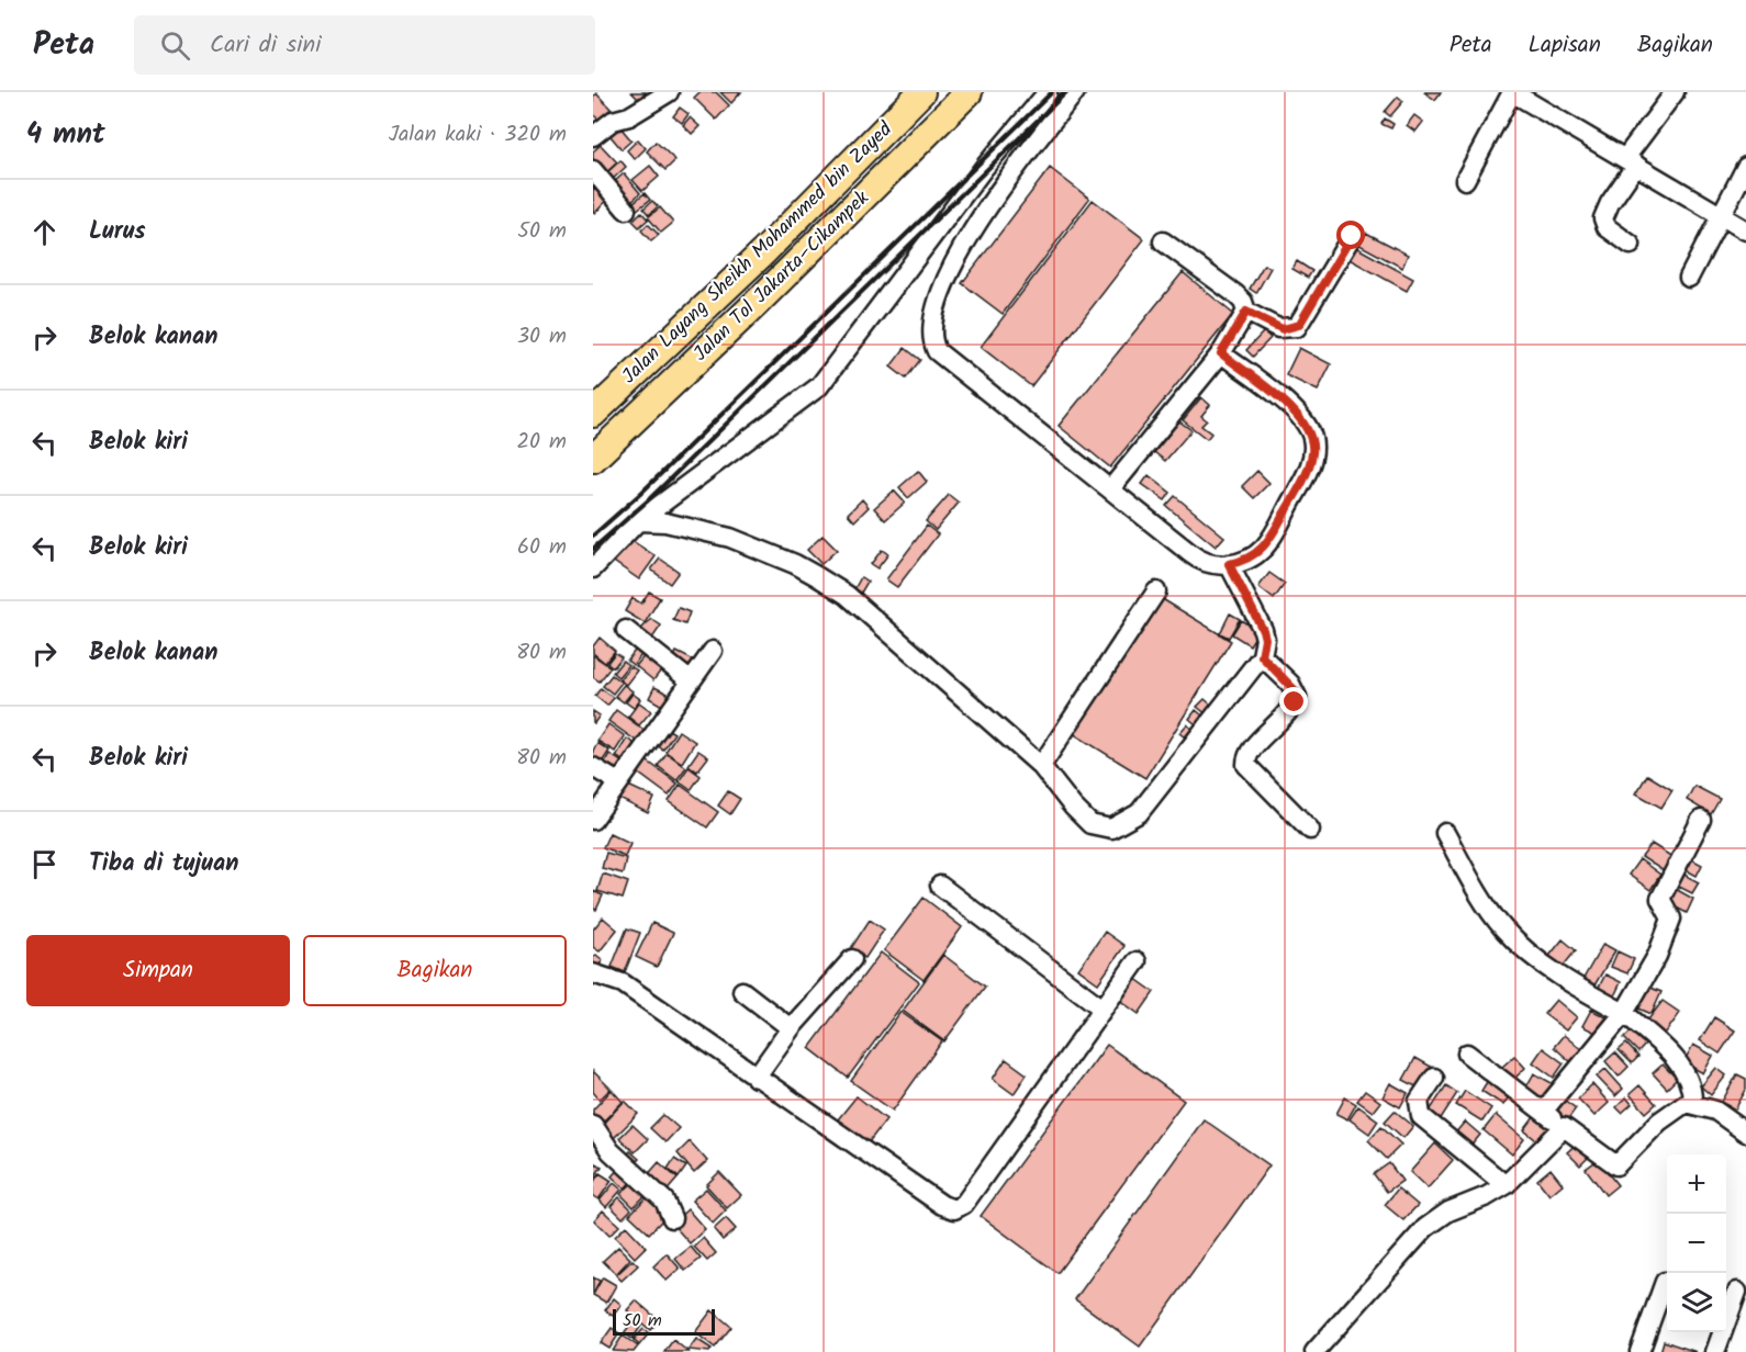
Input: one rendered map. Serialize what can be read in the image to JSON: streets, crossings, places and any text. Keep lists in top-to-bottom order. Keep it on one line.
{"streets":{"highway":["Jalan Layang Sheikh Mohammed bin Zayed","Jalan Tol Jakarta–Cikampek"]},"scale_bar":"50 m","page":{"header":"Peta","search":"Cari di sini","nav":["Peta","Lapisan","Bagikan"],"heading":["4 mnt","Jalan kaki · 320 m"],"list":[["Lurus","50 m"],["Belok kanan","30 m"],["Belok kiri","20 m"],["Belok kiri","60 m"],["Belok kanan","80 m"],["Belok kiri","80 m"],"Tiba di tujuan"],"buttons":["Simpan","Bagikan"],"map_buttons":["+","−"],"scale":"50 m"}}
